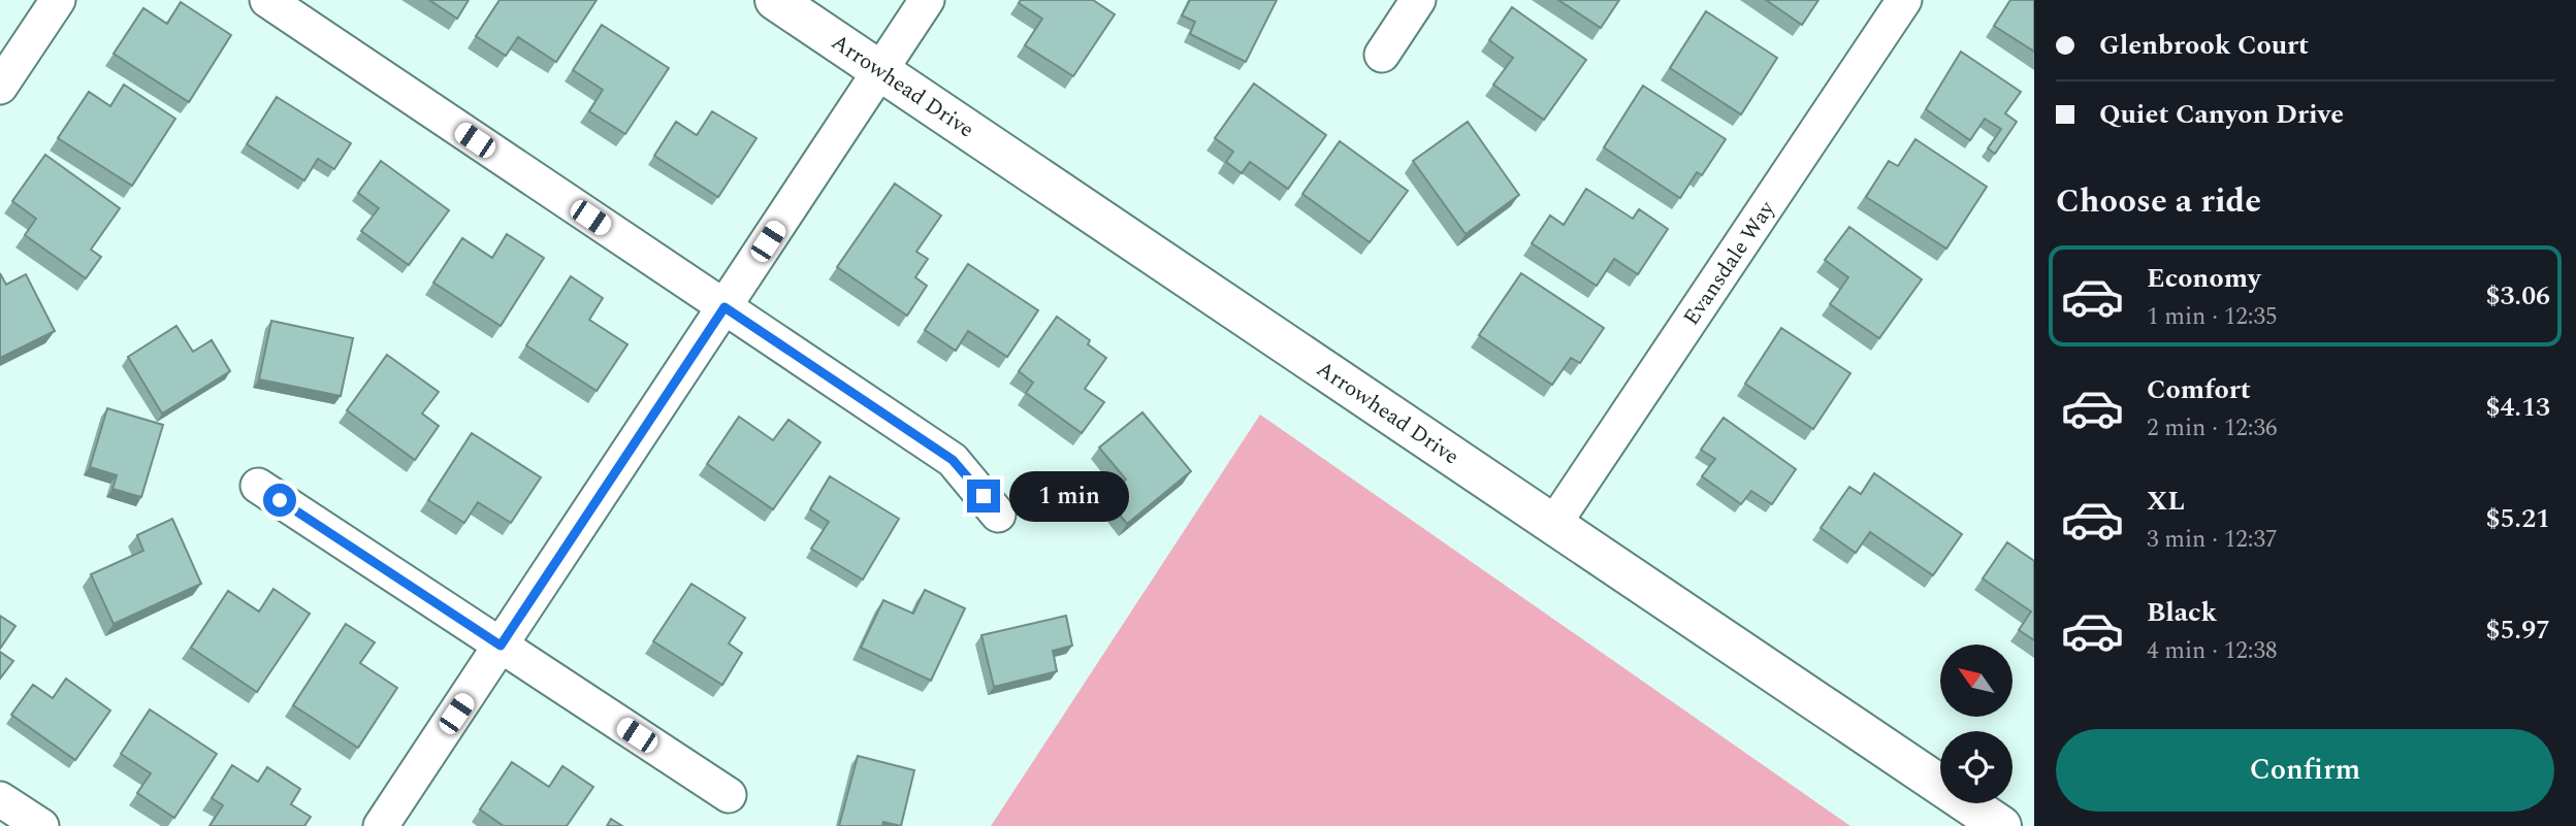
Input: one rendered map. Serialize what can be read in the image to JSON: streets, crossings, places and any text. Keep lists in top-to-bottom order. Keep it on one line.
{"streets":{"main road":["Arrowhead Drive"],"street":["Evansdale Way"]},"crossings":[["Arrowhead Drive","Evansdale Way"]],"north":"top left","page":{"banner":["Glenbrook Court","Quiet Canyon Drive"],"heading":"Choose a ride","list":[{"name":"Economy","note":"1 min · 12:35","value":"$3.06"},{"name":"Comfort","note":"2 min · 12:36","value":"$4.13"},{"name":"XL","note":"3 min · 12:37","value":"$5.21"},{"name":"Black","note":"4 min · 12:38","value":"$5.97"}],"bubble":"1 min","buttons":"Confirm"}}
